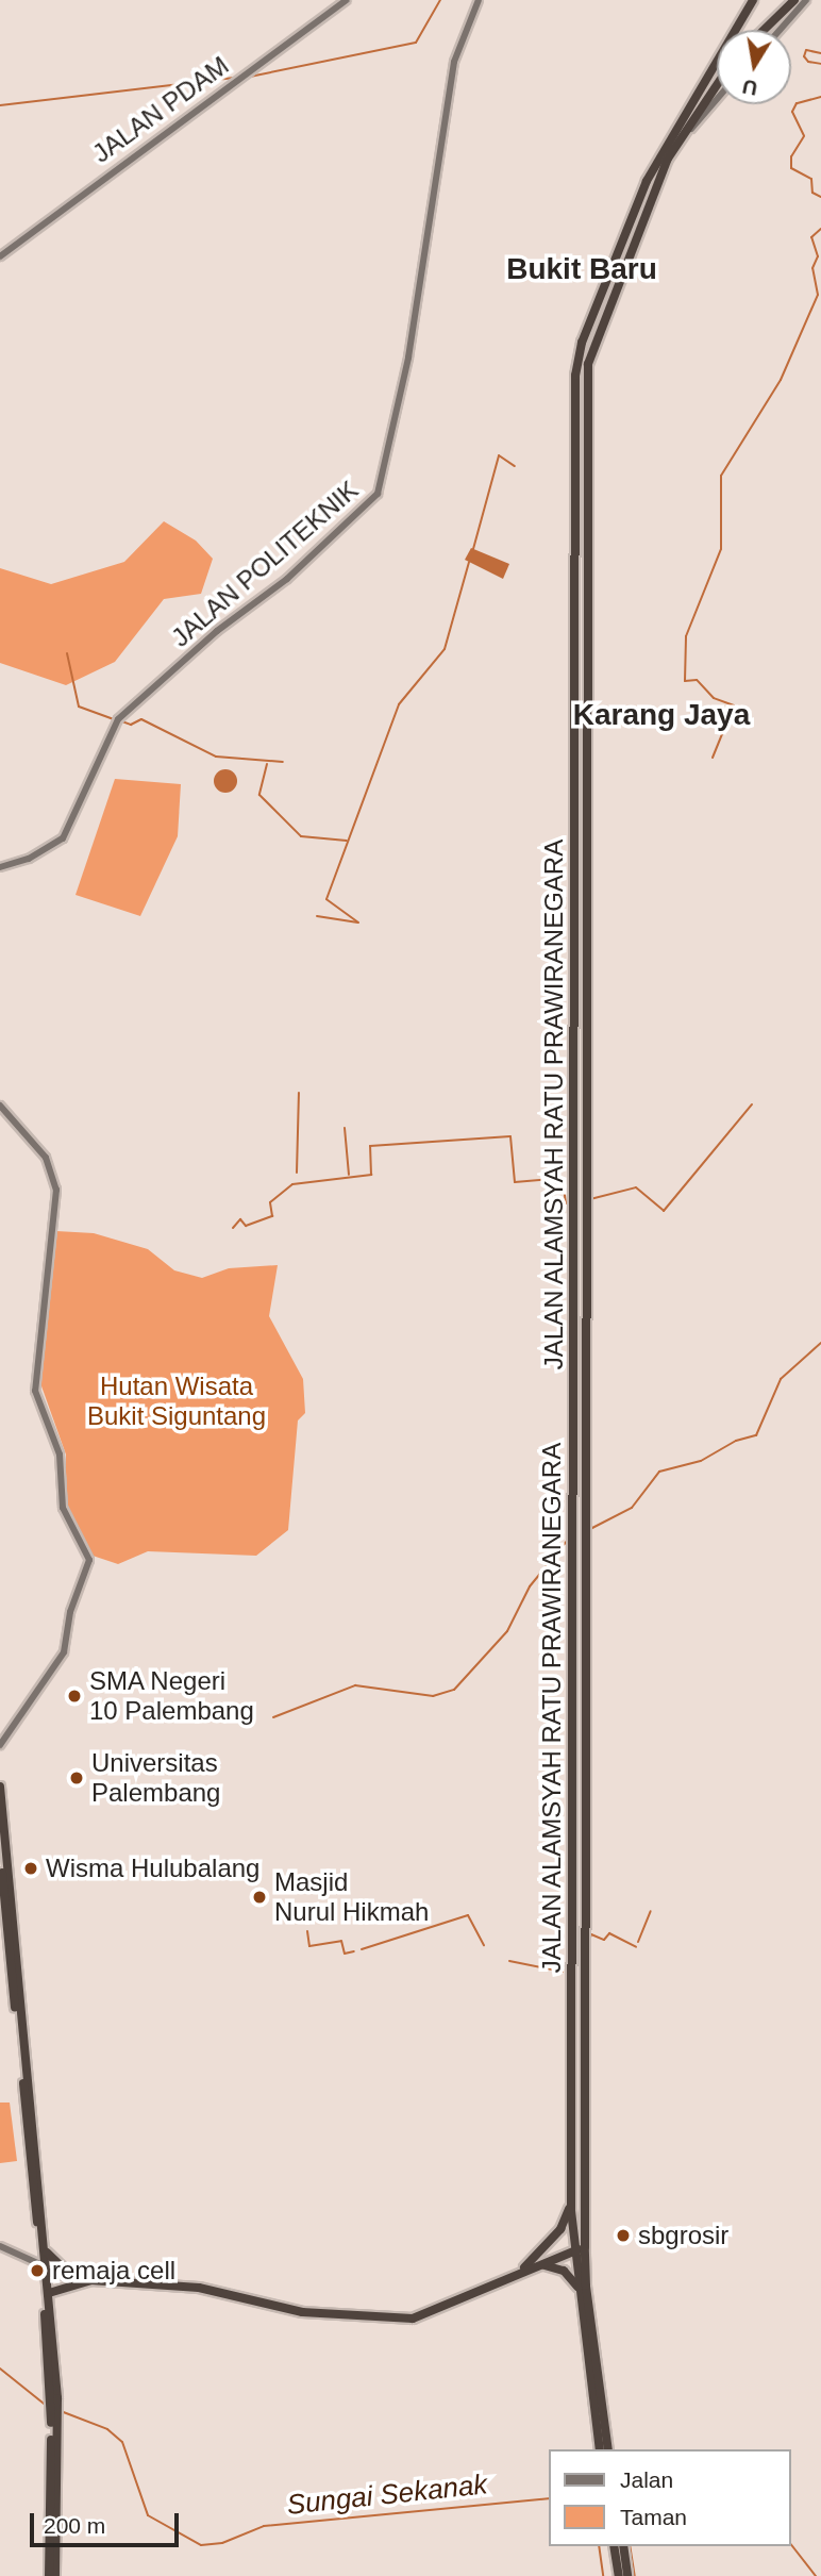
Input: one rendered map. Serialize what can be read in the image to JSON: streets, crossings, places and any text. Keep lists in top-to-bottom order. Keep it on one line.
{"streets":{"highway":["JALAN ALAMSYAH RATU PRAWIRANEGARA"],"street":["JALAN PDAM","JALAN POLITEKNIK"]},"districts":["Bukit Baru","Karang Jaya"],"water":["Sungai Sekanak"],"parks":["Hutan Wisata Bukit Siguntang"],"places":["SMA Negeri 10 Palembang","Universitas Palembang","Wisma Hulubalang","Masjid Nurul Hikmah","sbgrosir","remaja cell"],"legend":["Jalan","Taman"],"scale_bar":"200 m","north":"bottom"}
